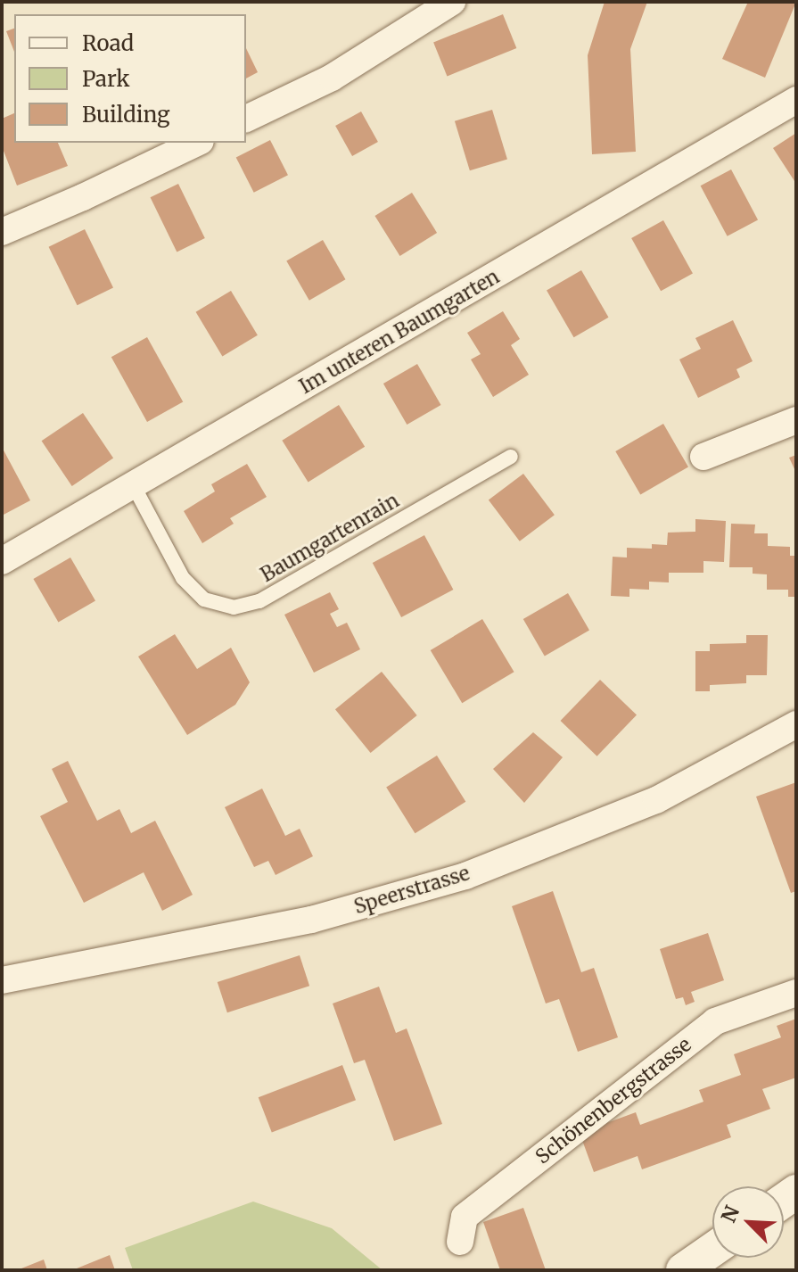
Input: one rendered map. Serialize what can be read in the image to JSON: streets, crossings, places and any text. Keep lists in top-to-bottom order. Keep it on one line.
{"streets":{"street":["Im unteren Baumgarten","Speerstrasse","Schönenbergstrasse"],"lane":["Baumgartenrain"]},"crossings":[["Im unteren Baumgarten","Baumgartenrain"]],"legend":["Road","Park","Building"],"north":"top left"}
